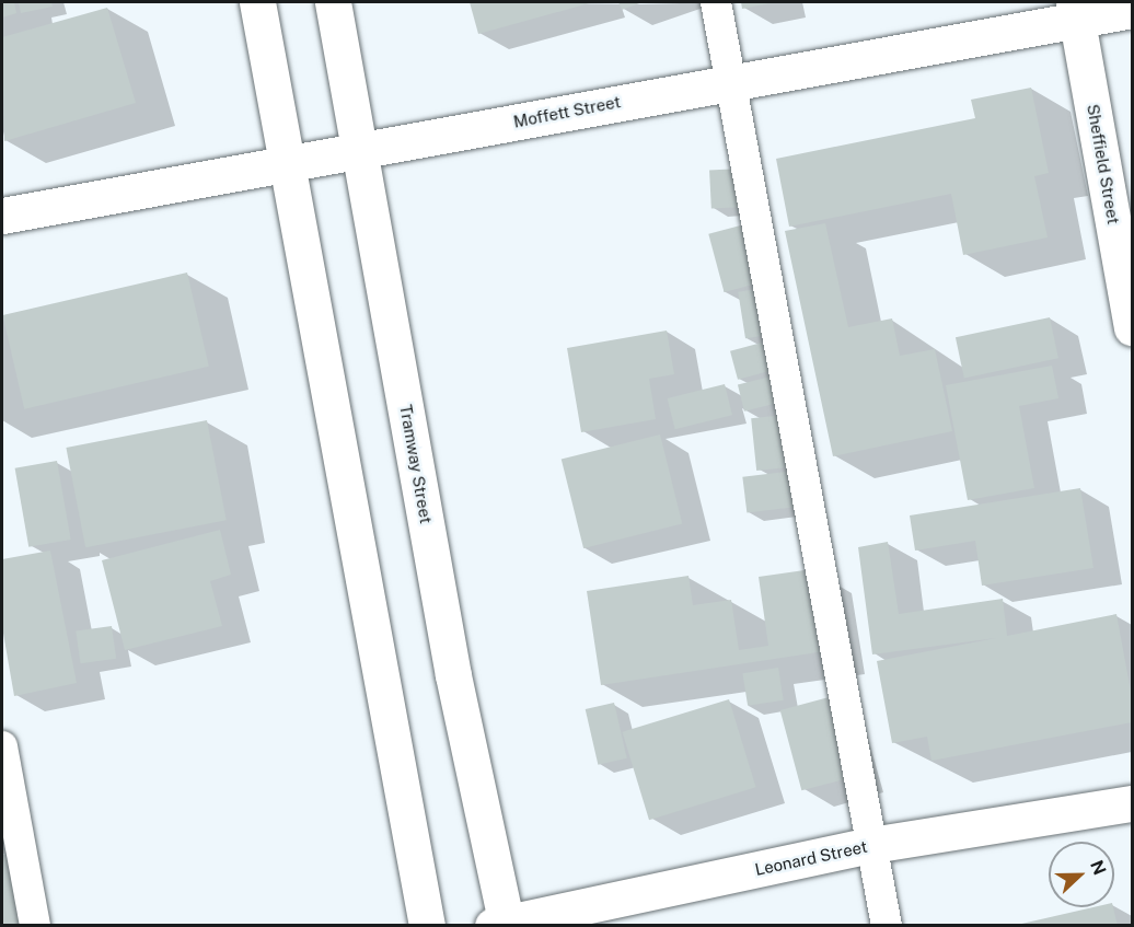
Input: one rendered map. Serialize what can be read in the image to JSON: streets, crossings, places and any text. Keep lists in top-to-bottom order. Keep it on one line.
{"streets":{"street":["Moffett Street","Sheffield Street","Tramway Street","Leonard Street"]},"crossings":[["Moffett Street","Sheffield Street"],["Moffett Street","Tramway Street"],["Tramway Street","Leonard Street"]],"north":"right"}
